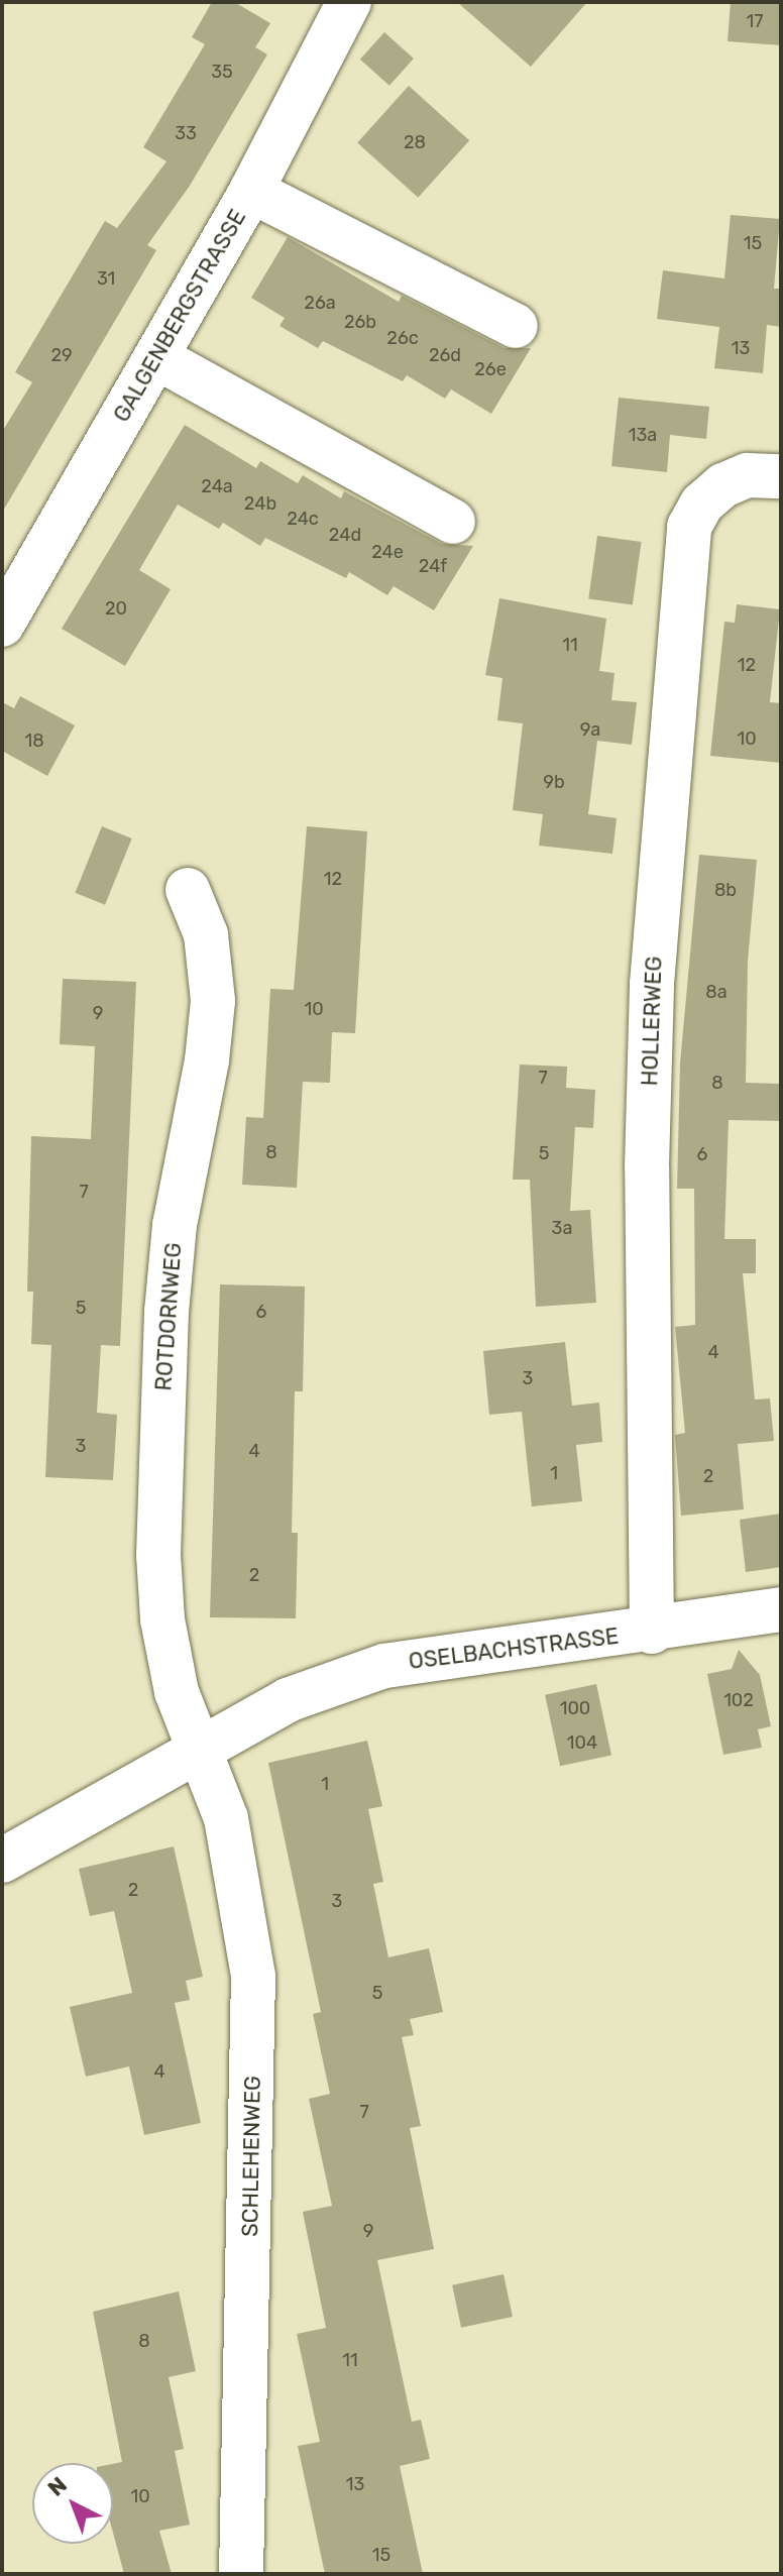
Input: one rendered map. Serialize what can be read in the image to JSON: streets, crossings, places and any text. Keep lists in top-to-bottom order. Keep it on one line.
{"streets":{"street":["GALGENBERGSTRASSE","HOLLERWEG","ROTDORNWEG","OSELBACHSTRASSE","SCHLEHENWEG"]},"crossings":[["HOLLERWEG","OSELBACHSTRASSE"],["ROTDORNWEG","OSELBACHSTRASSE"],["ROTDORNWEG","SCHLEHENWEG"],["OSELBACHSTRASSE","SCHLEHENWEG"]],"house_numbers":["17","35","33","28","15","31","26a","26b","26c","13","29","26d","26e","13a","24a","24b","24c","24d","24e","24f","20","11","12","9a","10","18","9b","12","8b","8a","10","9","7","8","8","5","6","7","3a","5","6","4","3","3","4","1","2","2","102","100","104","1","2","3","5","4","7","9","8","11","13","10","15"],"north":"top left"}
